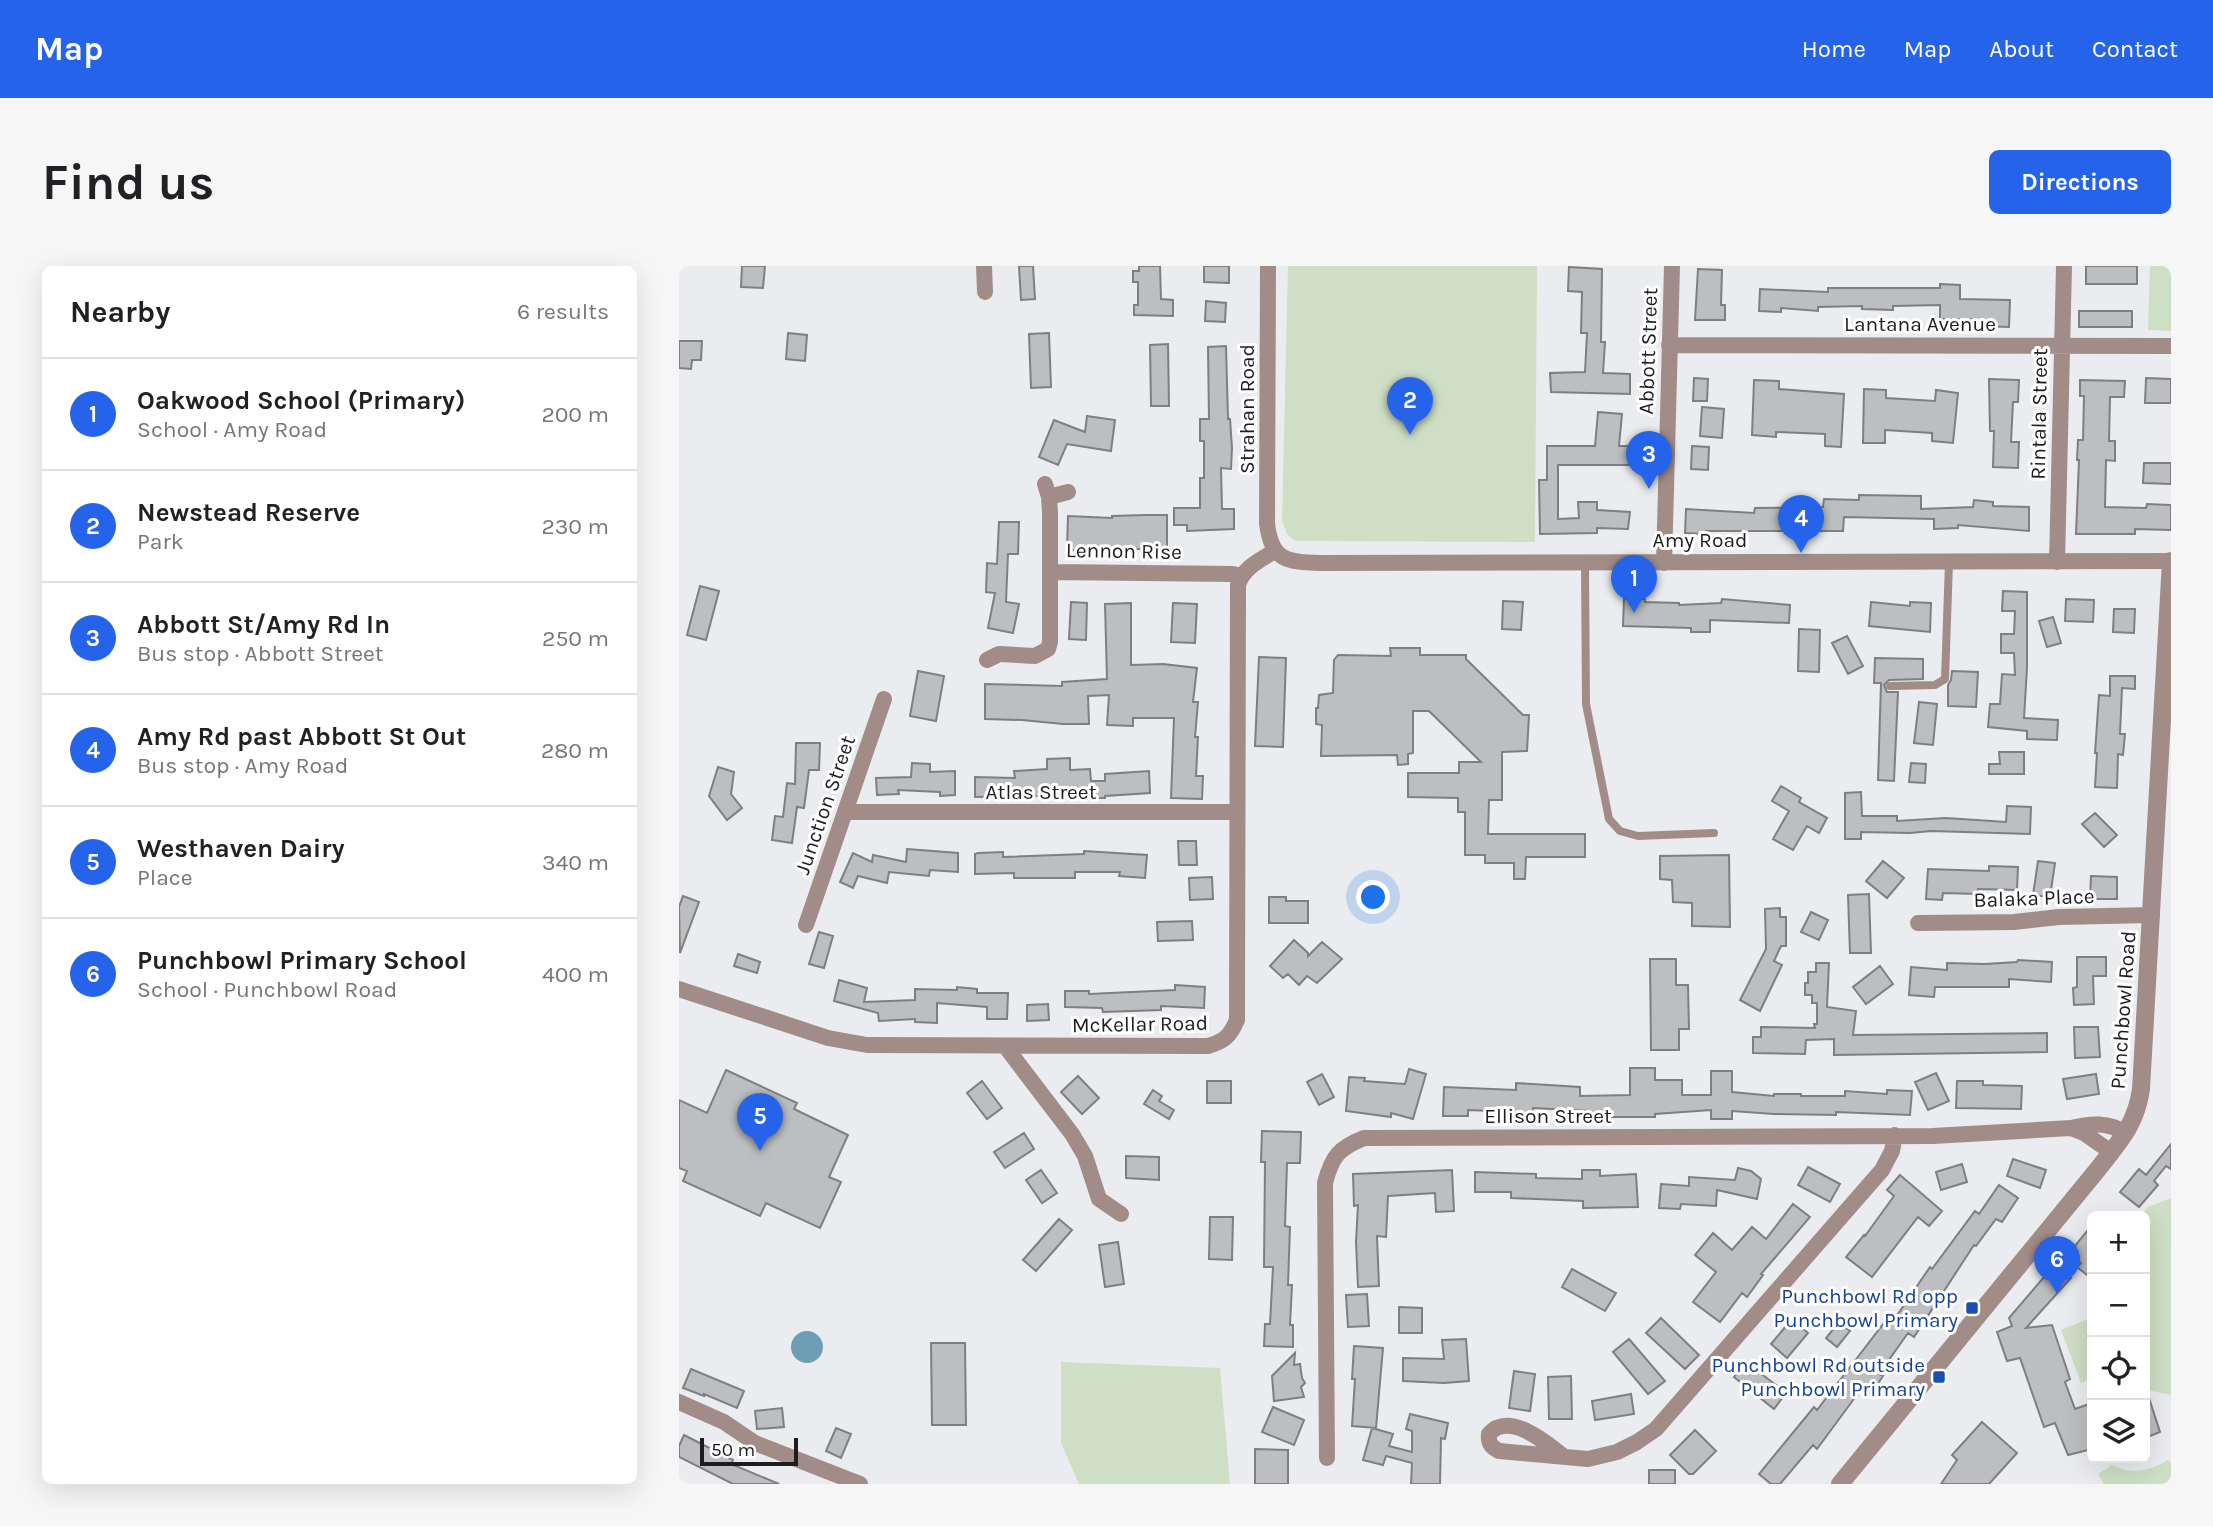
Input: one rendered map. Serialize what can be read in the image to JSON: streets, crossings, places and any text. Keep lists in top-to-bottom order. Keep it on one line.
{"streets":{"street":["Lantana Avenue","Abbott Street","Strahan Road","Rintala Street","Amy Road","Lennon Rise","Atlas Street","Junction Street","Balaka Place","Punchbowl Road","McKellar Road","Ellison Street"]},"crossings":[["Lantana Avenue","Abbott Street"],["Lantana Avenue","Rintala Street"],["Abbott Street","Amy Road"],["Strahan Road","Amy Road"],["Rintala Street","Amy Road"],["Amy Road","Punchbowl Road"],["Lennon Rise","McKellar Road"],["Atlas Street","Junction Street"],["Atlas Street","McKellar Road"],["Balaka Place","Punchbowl Road"],["Punchbowl Road","Ellison Street"]],"places":{"transit":["Punchbowl Rd opp Punchbowl Primary","Punchbowl Rd outside Punchbowl Primary"]},"scale_bar":"50 m","page":{"header":"Map","nav":["Home","Map","About","Contact"],"buttons":"Directions","title":"Find us","heading":["Nearby","6 results"],"list":[{"mark":"1","name":"Oakwood School (Primary)","note":"School · Amy Road","value":"200 m"},{"mark":"2","name":"Newstead Reserve","note":"Park","value":"230 m"},{"mark":"3","name":"Abbott St/Amy Rd In","note":"Bus stop · Abbott Street","value":"250 m"},{"mark":"4","name":"Amy Rd past Abbott St Out","note":"Bus stop · Amy Road","value":"280 m"},{"mark":"5","name":"Westhaven Dairy","note":"Place","value":"340 m"},{"mark":"6","name":"Punchbowl Primary School","note":"School · Punchbowl Road","value":"400 m"}],"pins":["2","3","4","1","5","6"],"map_buttons":["+","−"],"scale":"50 m"}}
